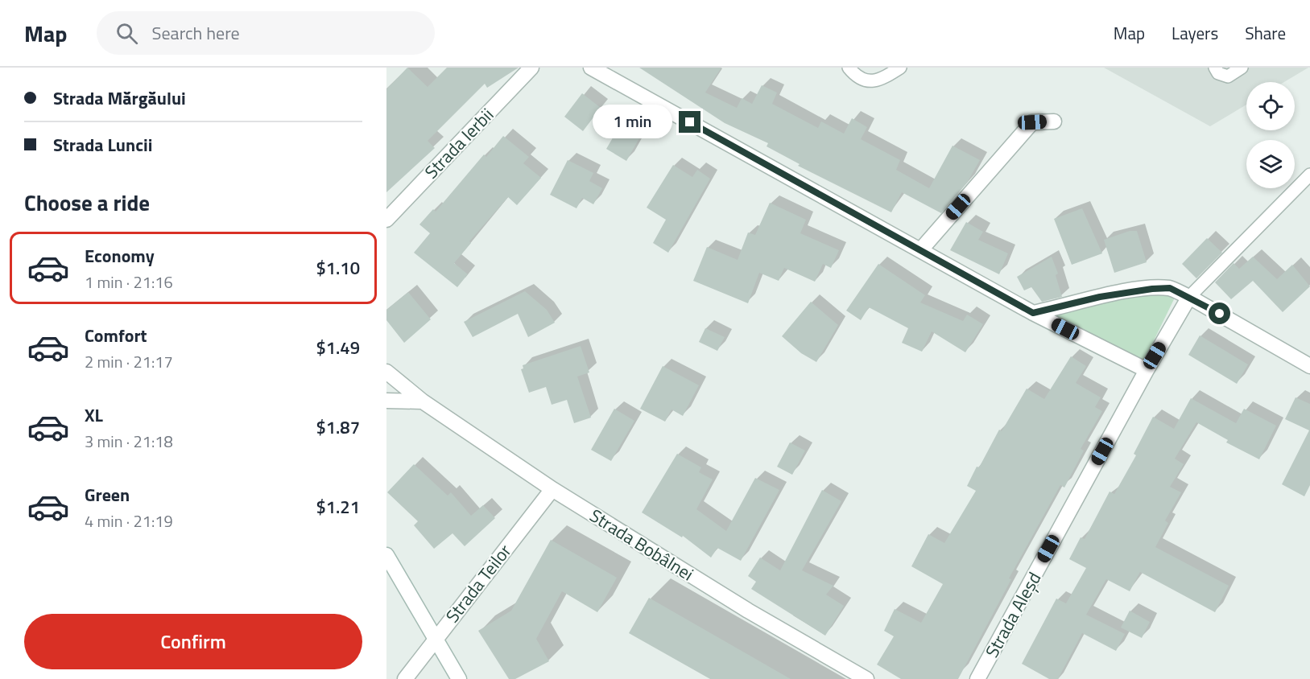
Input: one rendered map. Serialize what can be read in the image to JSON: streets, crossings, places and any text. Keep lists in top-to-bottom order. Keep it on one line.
{"streets":{"street":["Strada Ierbii","Strada Bobâlnei","Strada Teilor","Strada Aleșd"]},"crossings":[["Strada Bobâlnei","Strada Teilor"]],"page":{"header":"Map","search":"Search here","nav":["Map","Layers","Share"],"banner":["Strada Mărgăului","Strada Luncii"],"bubble":"1 min","heading":"Choose a ride","list":[{"name":"Economy","note":"1 min · 21:16","value":"$1.10"},{"name":"Comfort","note":"2 min · 21:17","value":"$1.49"},{"name":"XL","note":"3 min · 21:18","value":"$1.87"},{"name":"Green","note":"4 min · 21:19","value":"$1.21"}],"buttons":"Confirm"}}
